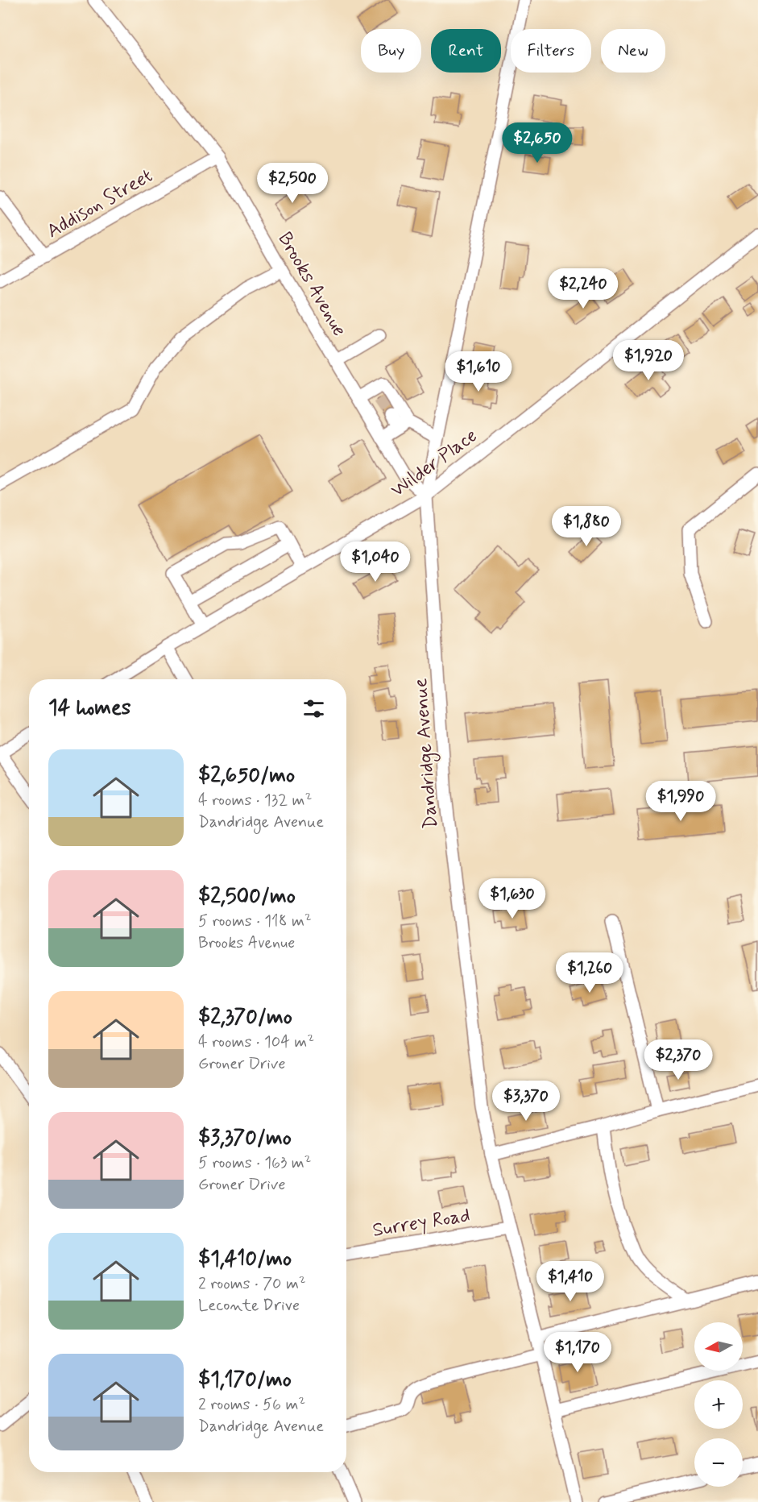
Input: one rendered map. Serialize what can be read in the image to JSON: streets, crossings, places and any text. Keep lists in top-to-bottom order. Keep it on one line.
{"streets":{"street":["Addison Street","Brooks Avenue","Wilder Place","Dandridge Avenue","Surrey Road"]},"crossings":[["Addison Street","Brooks Avenue"],["Brooks Avenue","Wilder Place"],["Brooks Avenue","Dandridge Avenue"],["Wilder Place","Dandridge Avenue"],["Dandridge Avenue","Surrey Road"]],"north":"left","page":{"chip":["Buy","Rent","Filters","New"],"price":["$2,650","$2,500","$2,240","$1,920","$1,610","$1,880","$1,040","$1,990","$1,630","$1,260","$2,370","$3,370","$1,410","$1,170"],"heading":"14 homes","list":[{"name":"$2,650/mo","note":"4 rooms · 132 m² · Dandridge Avenue"},{"name":"$2,500/mo","note":"5 rooms · 118 m² · Brooks Avenue"},{"name":"$2,370/mo","note":"4 rooms · 104 m² · Groner Drive"},{"name":"$3,370/mo","note":"5 rooms · 163 m² · Groner Drive"},{"name":"$1,410/mo","note":"2 rooms · 70 m² · Leconte Drive"},{"name":"$1,170/mo","note":"2 rooms · 56 m² · Dandridge Avenue"}],"map_buttons":["+","−"]}}
